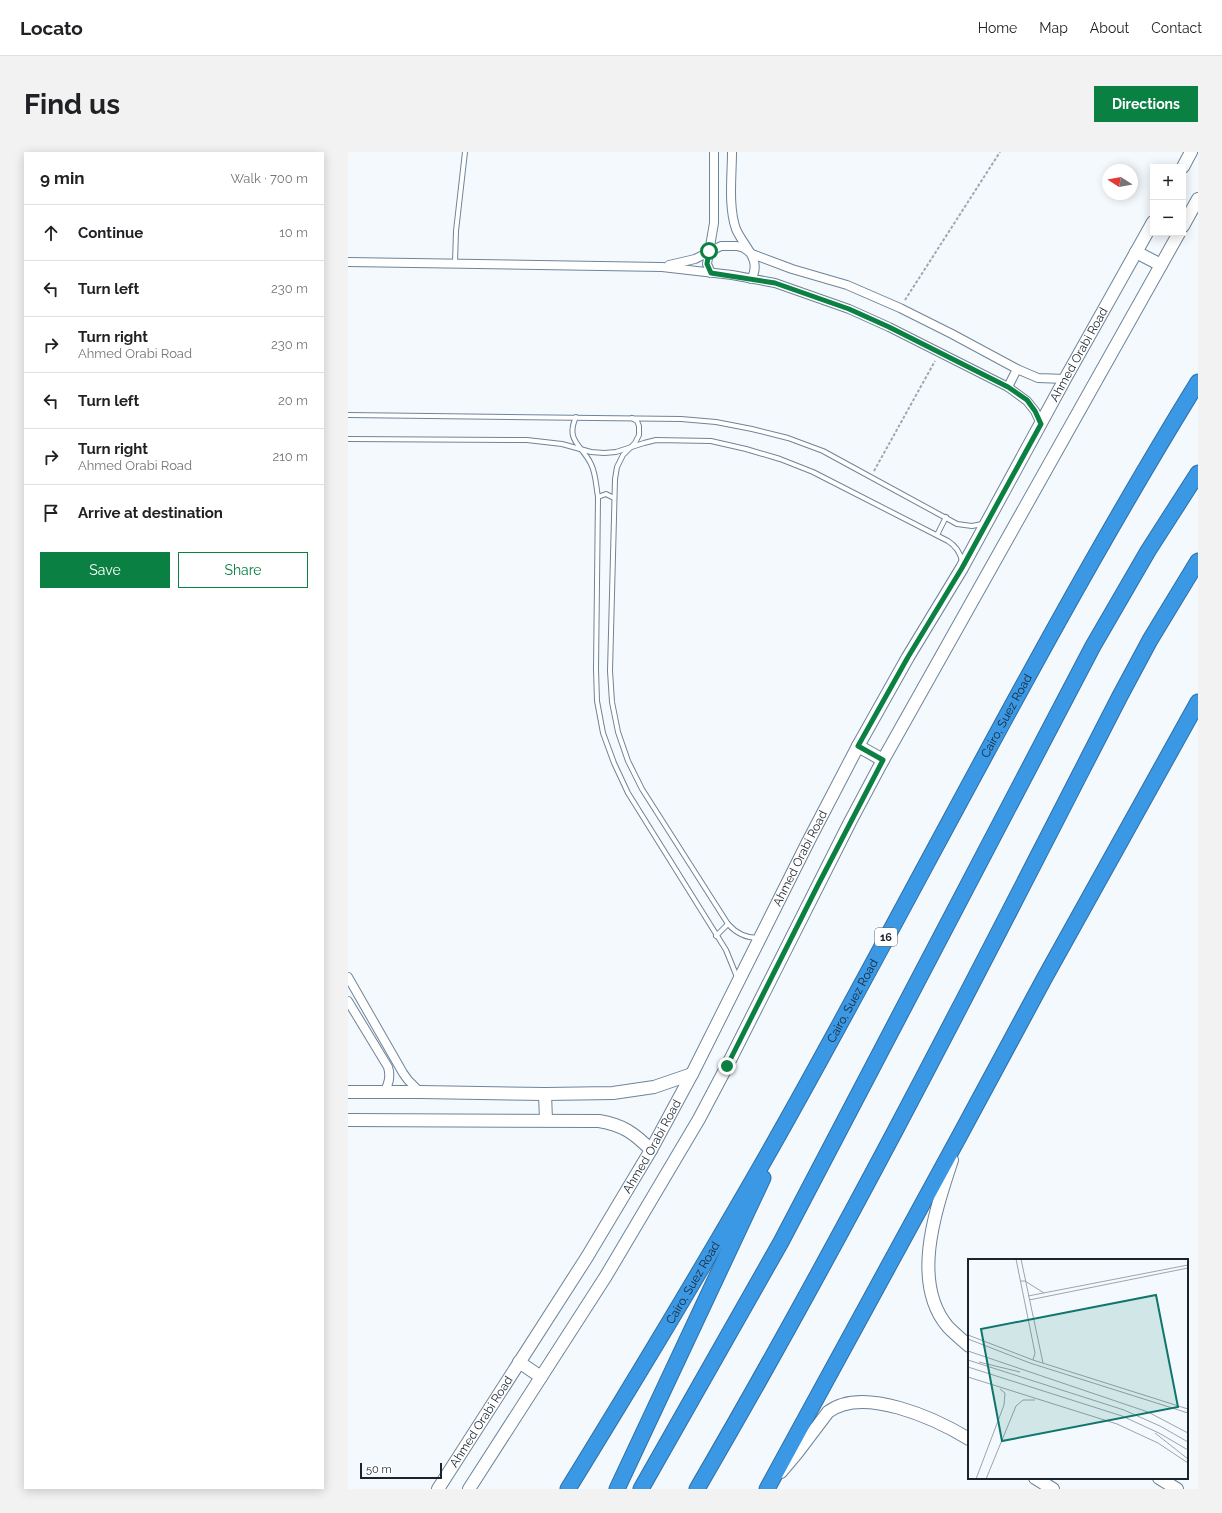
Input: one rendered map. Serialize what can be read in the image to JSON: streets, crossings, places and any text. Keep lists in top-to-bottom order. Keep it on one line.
{"streets":{"highway":["Cairo, Suez Road","16"],"street":["Ahmed Orabi Road"]},"scale_bar":"50 m","north":"left","page":{"header":"Locato","nav":["Home","Map","About","Contact"],"buttons":["Directions",["Save","Share"]],"title":"Find us","heading":["9 min","Walk · 700 m"],"map_buttons":["+","−"],"list":[["Continue","10 m"],["Turn left","230 m"],["Turn right","Ahmed Orabi Road","230 m"],["Turn left","20 m"],["Turn right","Ahmed Orabi Road","210 m"],"Arrive at destination"],"scale":"50 m"}}
